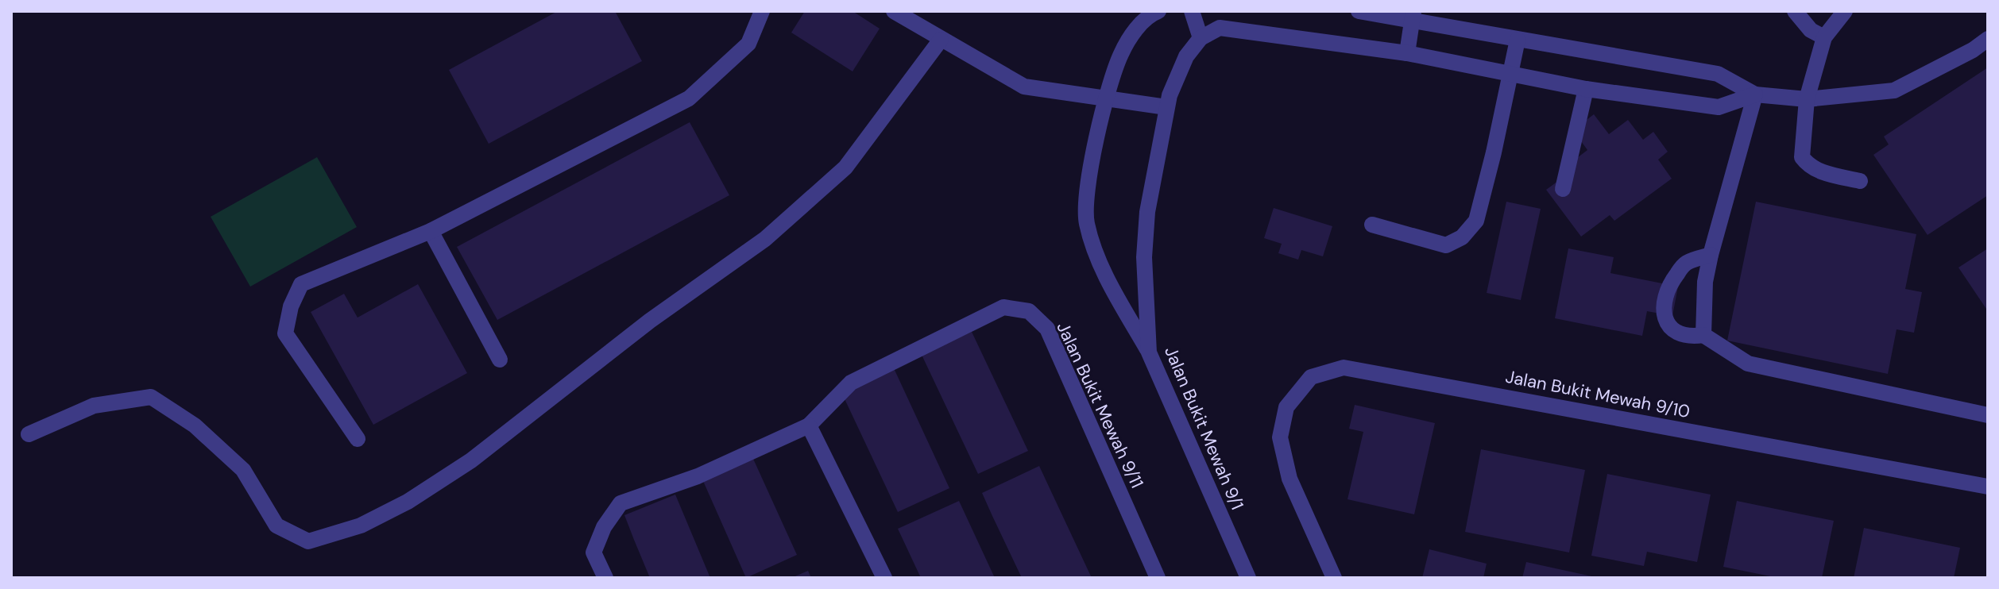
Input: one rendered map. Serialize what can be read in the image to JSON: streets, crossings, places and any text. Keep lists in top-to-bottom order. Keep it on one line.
{"streets":{"street":["Jalan Bukit Mewah 9/10","Jalan Bukit Mewah 9/11","Jalan Bukit Mewah 9/1"]}}
